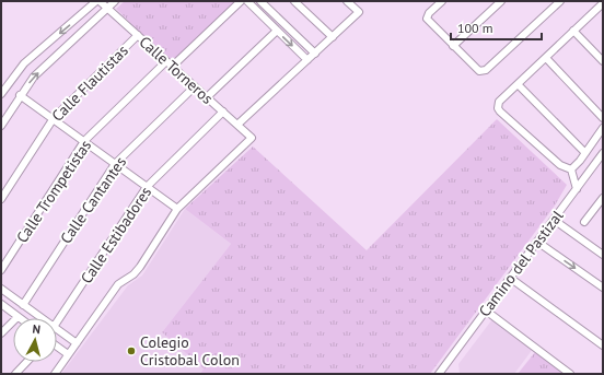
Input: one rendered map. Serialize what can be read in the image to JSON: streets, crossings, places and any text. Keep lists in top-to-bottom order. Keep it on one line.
{"streets":{"street":["Calle Torneros","Calle Flautistas","Calle Trompetistas","Calle Cantantes","Calle Estibadores","Camino del Pastizal"]},"crossings":[["Calle Torneros","Calle Flautistas"],["Calle Torneros","Calle Trompetistas"],["Calle Torneros","Calle Cantantes"],["Calle Torneros","Calle Estibadores"]],"places":["Colegio Cristobal Colon"],"scale_bar":"100 m","north":"top"}
